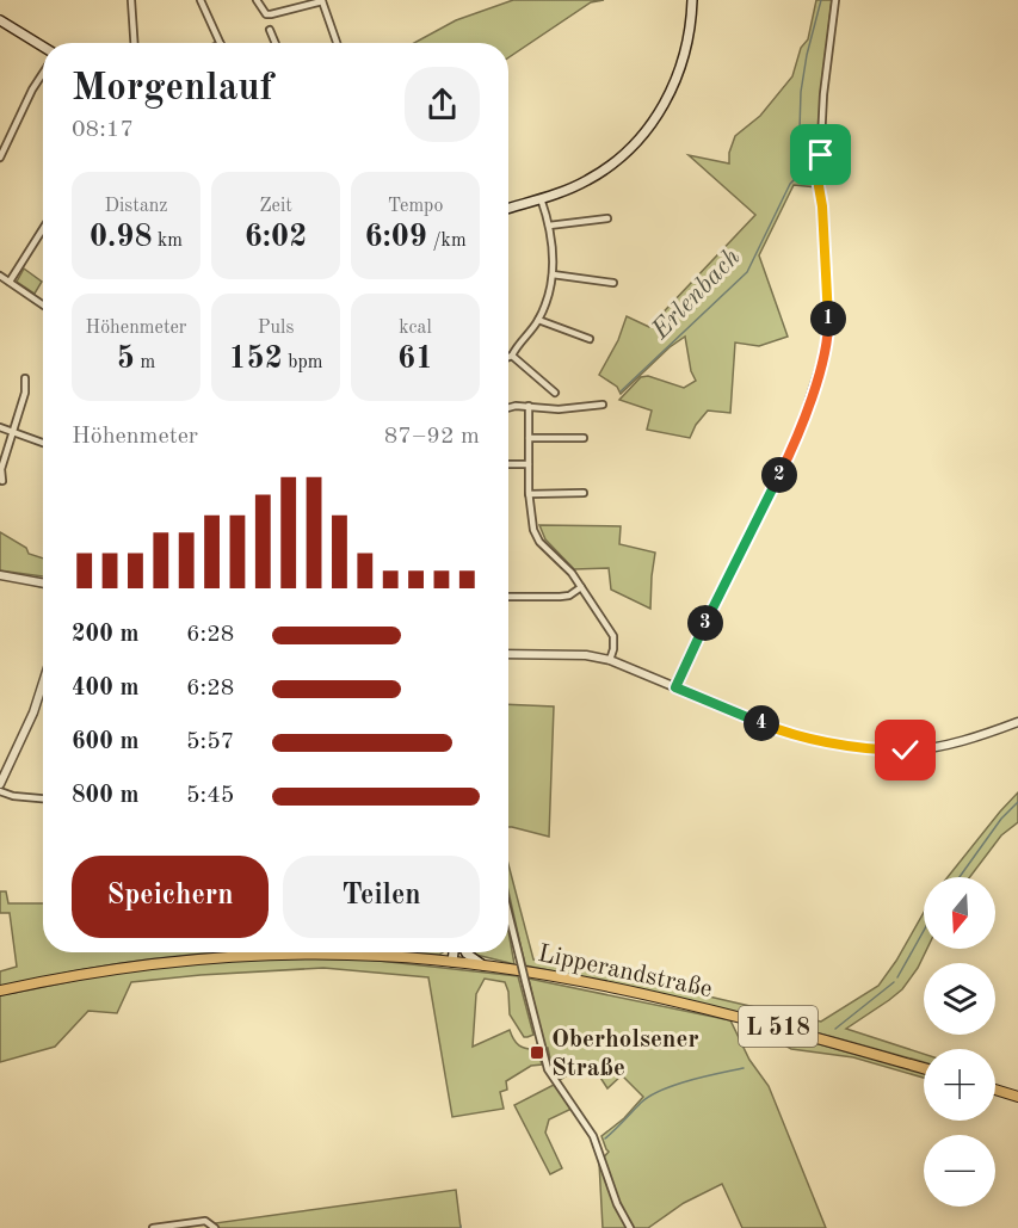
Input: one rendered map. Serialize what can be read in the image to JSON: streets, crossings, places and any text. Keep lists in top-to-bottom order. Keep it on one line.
{"streets":{"main road":["Lipperandstraße","L 518"]},"water":["Erlenbach"],"places":{"transit":["Oberholsener Straße"]},"north":"bottom","page":{"heading":["Morgenlauf","08:17"],"stats":[["Distanz","0.98 km"],["Zeit","6:02"],["Tempo","6:09 /km"],["Höhenmeter","5 m"],["Puls","152 bpm"],["kcal","61"]],"pins":["1","2","3","4"],"chart":["Höhenmeter","87–92 m"],"list":[{"name":"200 m","note":"6:28"},{"name":"400 m","note":"6:28"},{"name":"600 m","note":"5:57"},{"name":"800 m","note":"5:45"}],"buttons":["Speichern","Teilen"],"map_buttons":["+","−"]}}
